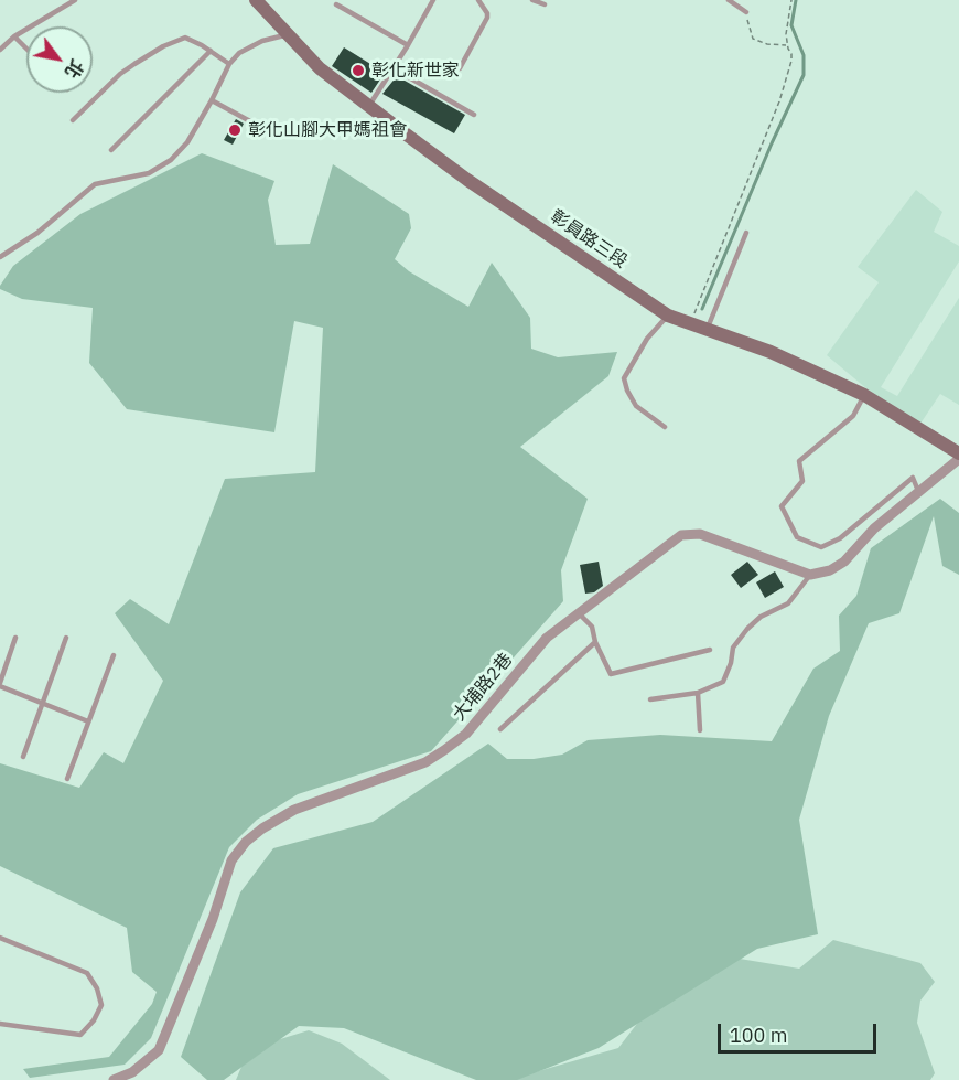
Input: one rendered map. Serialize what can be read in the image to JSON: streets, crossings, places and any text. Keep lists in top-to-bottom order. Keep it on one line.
{"streets":{"main road":["彰員路三段"],"street":["大埔路2巷"]},"places":["彰化新世家","彰化山腳大甲媽祖會"],"scale_bar":"100 m","north":"bottom right"}
